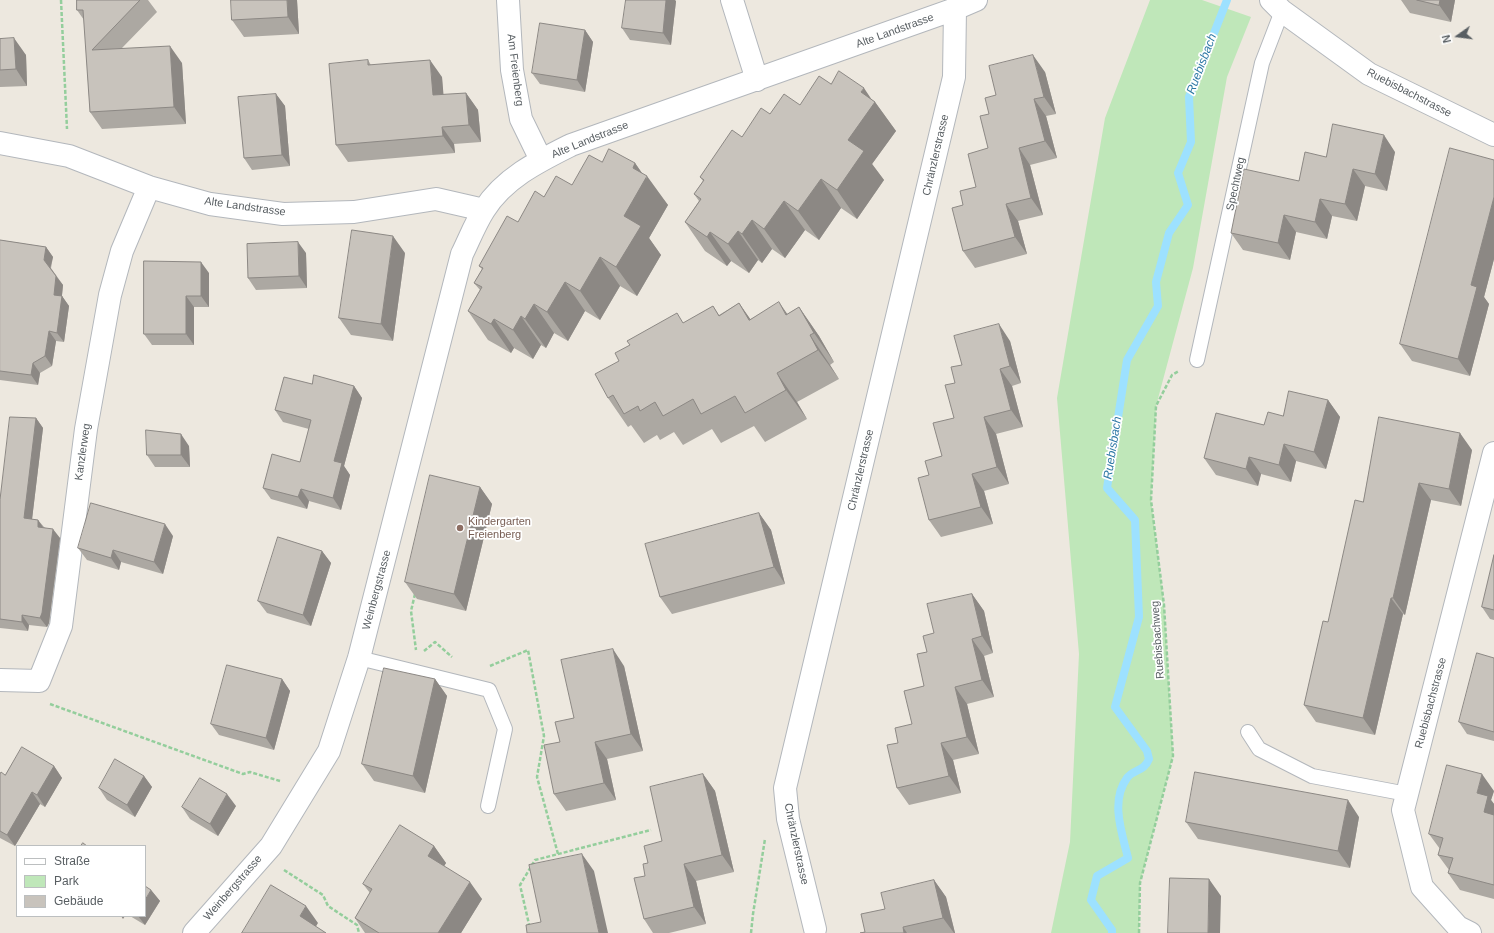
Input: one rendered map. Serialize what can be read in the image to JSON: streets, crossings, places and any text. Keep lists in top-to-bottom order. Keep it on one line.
{"streets":{"street":["Alte Landstrasse","Am Freienberg","Ruebisbachstrasse","Chränzlerstrasse","Kanzlerweg","Weinbergstrasse"],"lane":["Spechtweg"],"path":["Ruebisbachweg"]},"crossings":[["Alte Landstrasse","Am Freienberg"],["Alte Landstrasse","Chränzlerstrasse"],["Alte Landstrasse","Kanzlerweg"],["Alte Landstrasse","Weinbergstrasse"],["Ruebisbachstrasse","Spechtweg"],["Spechtweg","Ruebisbachweg"]],"water":["Ruebisbach"],"places":["Kindergarten Freienberg"],"legend":["Straße","Park","Gebäude"],"north":"left"}
